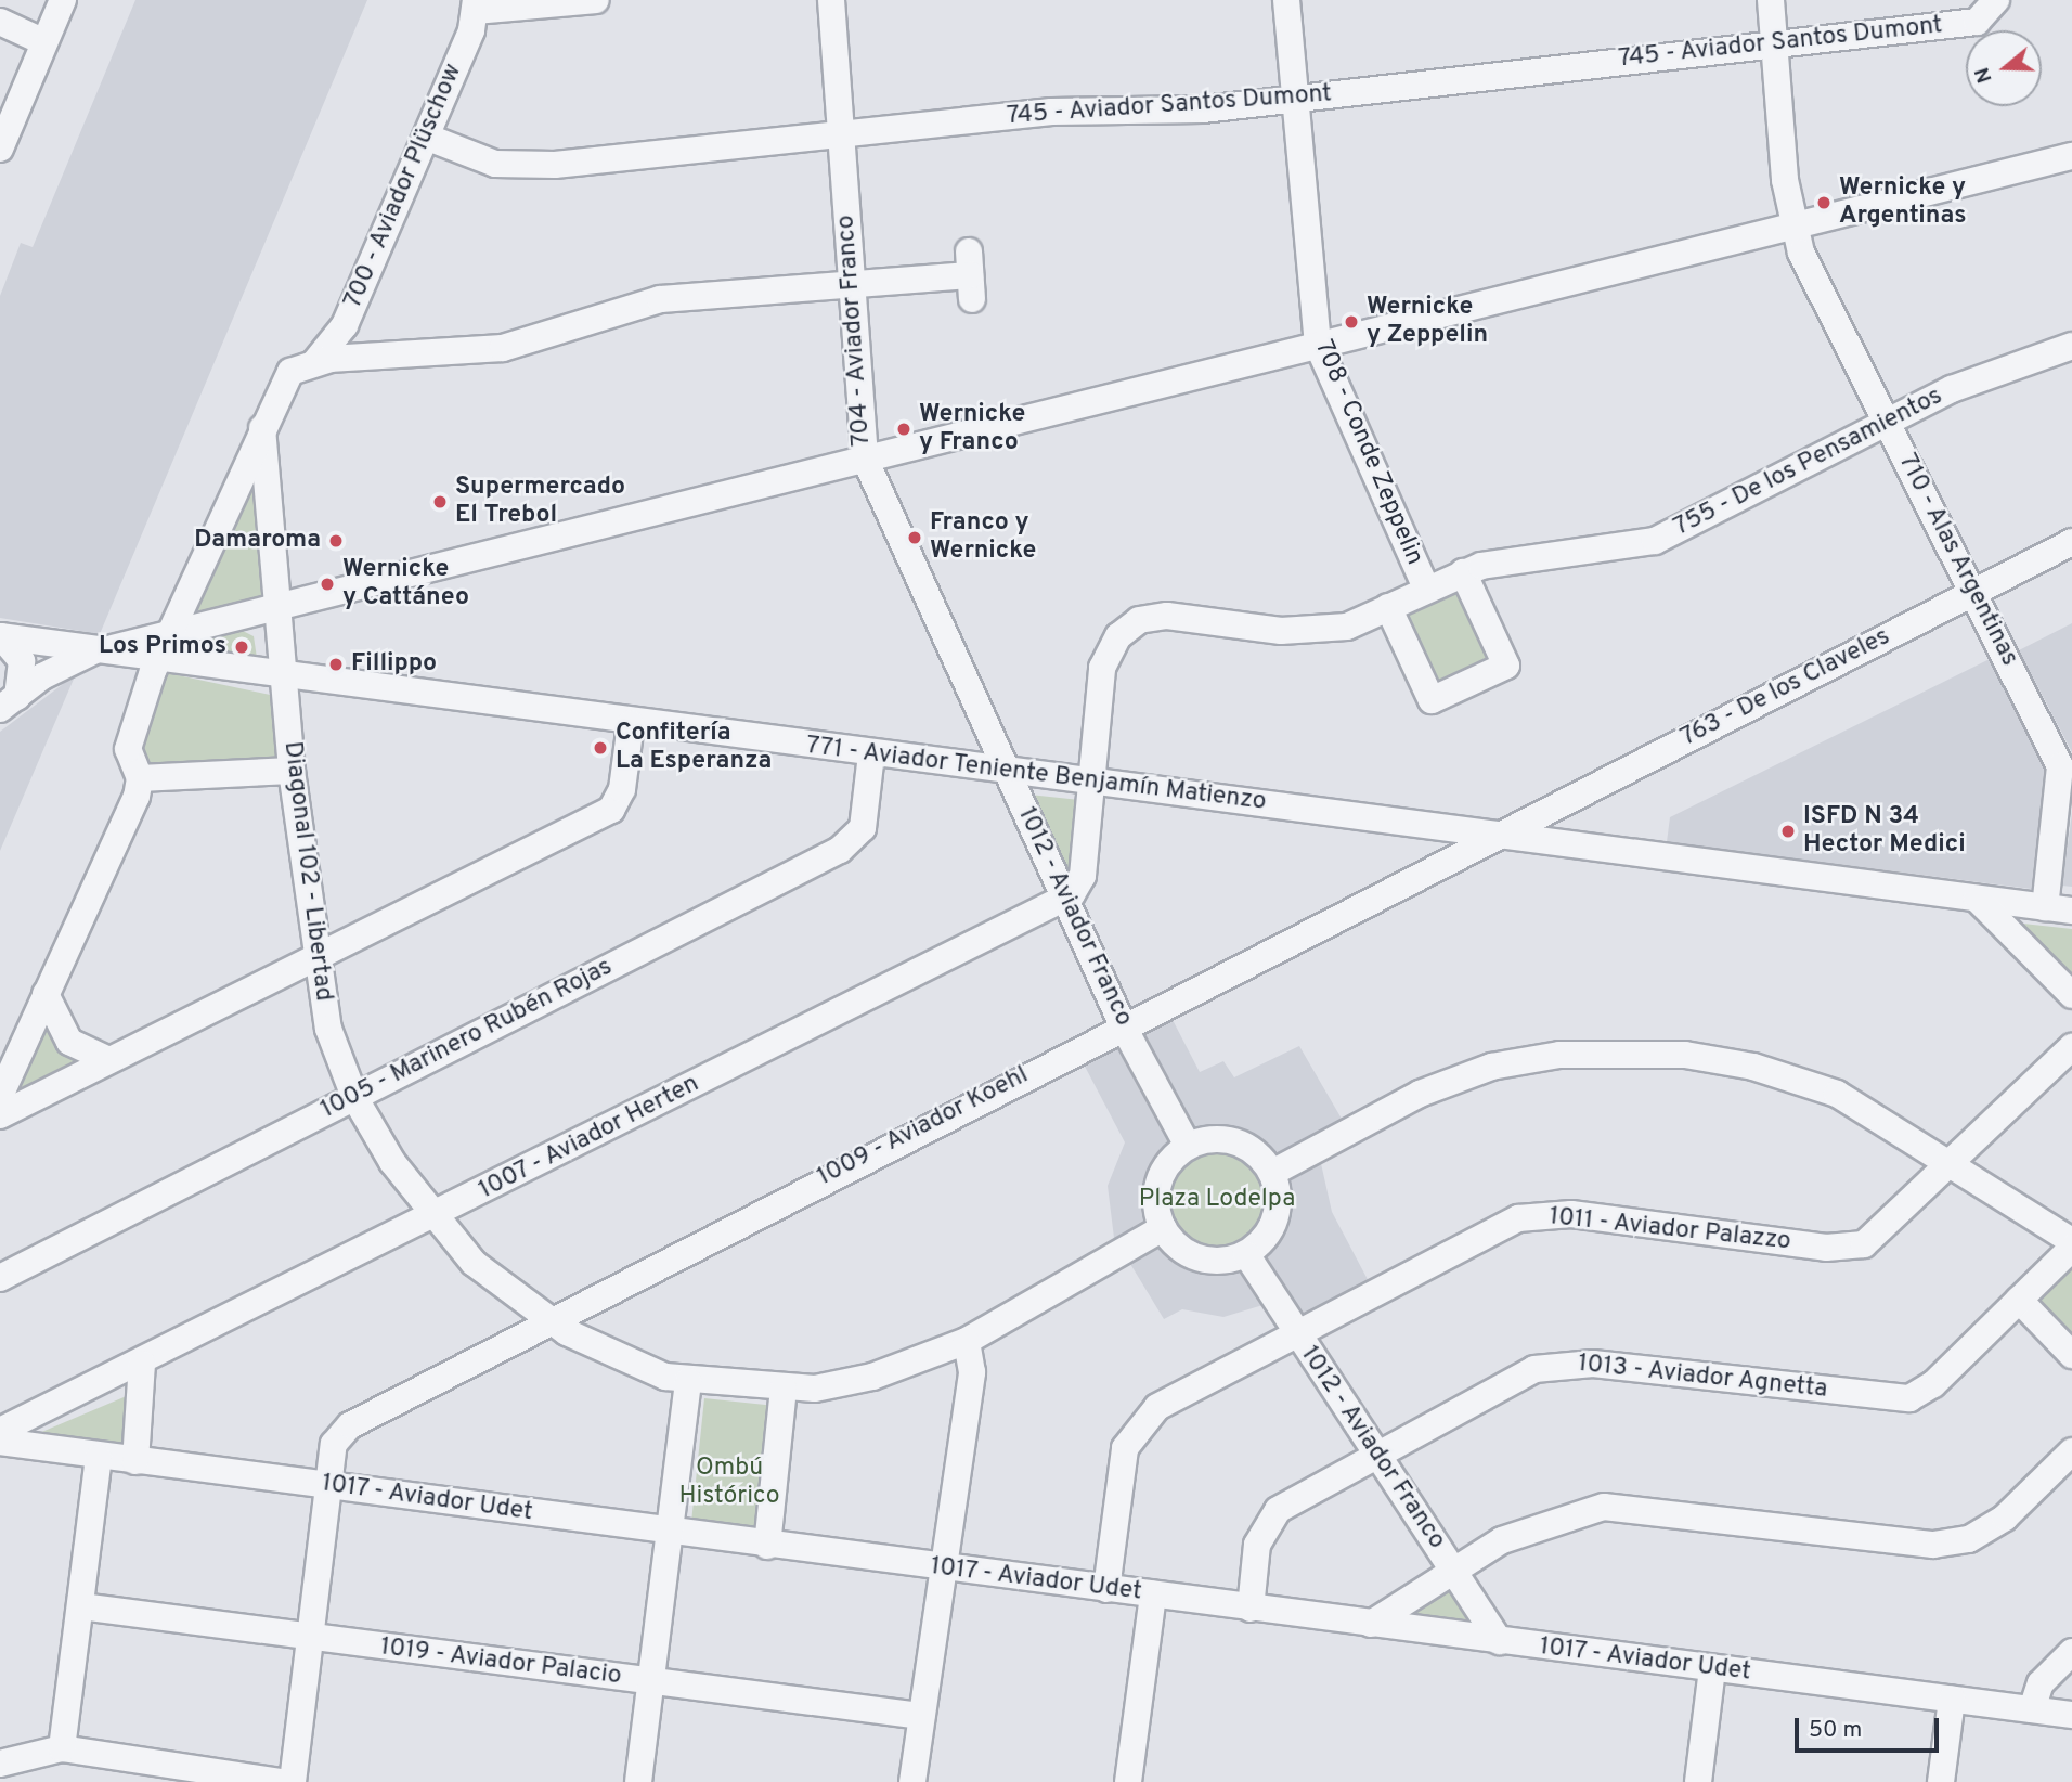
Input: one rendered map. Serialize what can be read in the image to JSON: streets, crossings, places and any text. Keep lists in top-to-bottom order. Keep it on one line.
{"streets":{"street":["745 - Aviador Santos Dumont","700 - Aviador Plüschow","704 - Aviador Franco","708 - Conde Zeppelin","755 - De los Pensamientos","710 - Alas Argentinas","763 - De los Claveles","771 - Aviador Teniente Benjamín Matienzo","Diagonal 102 - Libertad","1012 - Aviador Franco","1005 - Marinero Rubén Rojas","1009 - Aviador Koehl","1007 - Aviador Herten","1011 - Aviador Palazzo","1013 - Aviador Agnetta","1017 - Aviador Udet","1019 - Aviador Palacio"]},"crossings":[["745 - Aviador Santos Dumont","700 - Aviador Plüschow"],["745 - Aviador Santos Dumont","704 - Aviador Franco"],["745 - Aviador Santos Dumont","708 - Conde Zeppelin"],["745 - Aviador Santos Dumont","710 - Alas Argentinas"],["704 - Aviador Franco","771 - Aviador Teniente Benjamín Matienzo"],["704 - Aviador Franco","1012 - Aviador Franco"],["708 - Conde Zeppelin","755 - De los Pensamientos"],["755 - De los Pensamientos","710 - Alas Argentinas"],["755 - De los Pensamientos","771 - Aviador Teniente Benjamín Matienzo"],["710 - Alas Argentinas","763 - De los Claveles"],["710 - Alas Argentinas","771 - Aviador Teniente Benjamín Matienzo"],["763 - De los Claveles","771 - Aviador Teniente Benjamín Matienzo"],["763 - De los Claveles","1009 - Aviador Koehl"],["771 - Aviador Teniente Benjamín Matienzo","Diagonal 102 - Libertad"],["771 - Aviador Teniente Benjamín Matienzo","1012 - Aviador Franco"],["771 - Aviador Teniente Benjamín Matienzo","1005 - Marinero Rubén Rojas"],["771 - Aviador Teniente Benjamín Matienzo","1009 - Aviador Koehl"],["Diagonal 102 - Libertad","1012 - Aviador Franco"],["Diagonal 102 - Libertad","1005 - Marinero Rubén Rojas"],["Diagonal 102 - Libertad","1009 - Aviador Koehl"],["Diagonal 102 - Libertad","1007 - Aviador Herten"],["1012 - Aviador Franco","1009 - Aviador Koehl"],["1012 - Aviador Franco","1007 - Aviador Herten"],["1012 - Aviador Franco","1011 - Aviador Palazzo"],["1012 - Aviador Franco","1013 - Aviador Agnetta"],["1012 - Aviador Franco","1017 - Aviador Udet"],["1009 - Aviador Koehl","1017 - Aviador Udet"],["1011 - Aviador Palazzo","1017 - Aviador Udet"],["1013 - Aviador Agnetta","1017 - Aviador Udet"]],"parks":["Plaza Lodelpa","Ombú Histórico"],"places":["Wernicke y Argentinas","Wernicke y Zeppelin","Wernicke y Franco","Supermercado El Trebol","Franco y Wernicke","Damaroma","Wernicke y Cattáneo","Los Primos","Fillippo","Confitería La Esperanza","ISFD N 34 Hector Medici"],"scale_bar":"50 m","north":"left"}
